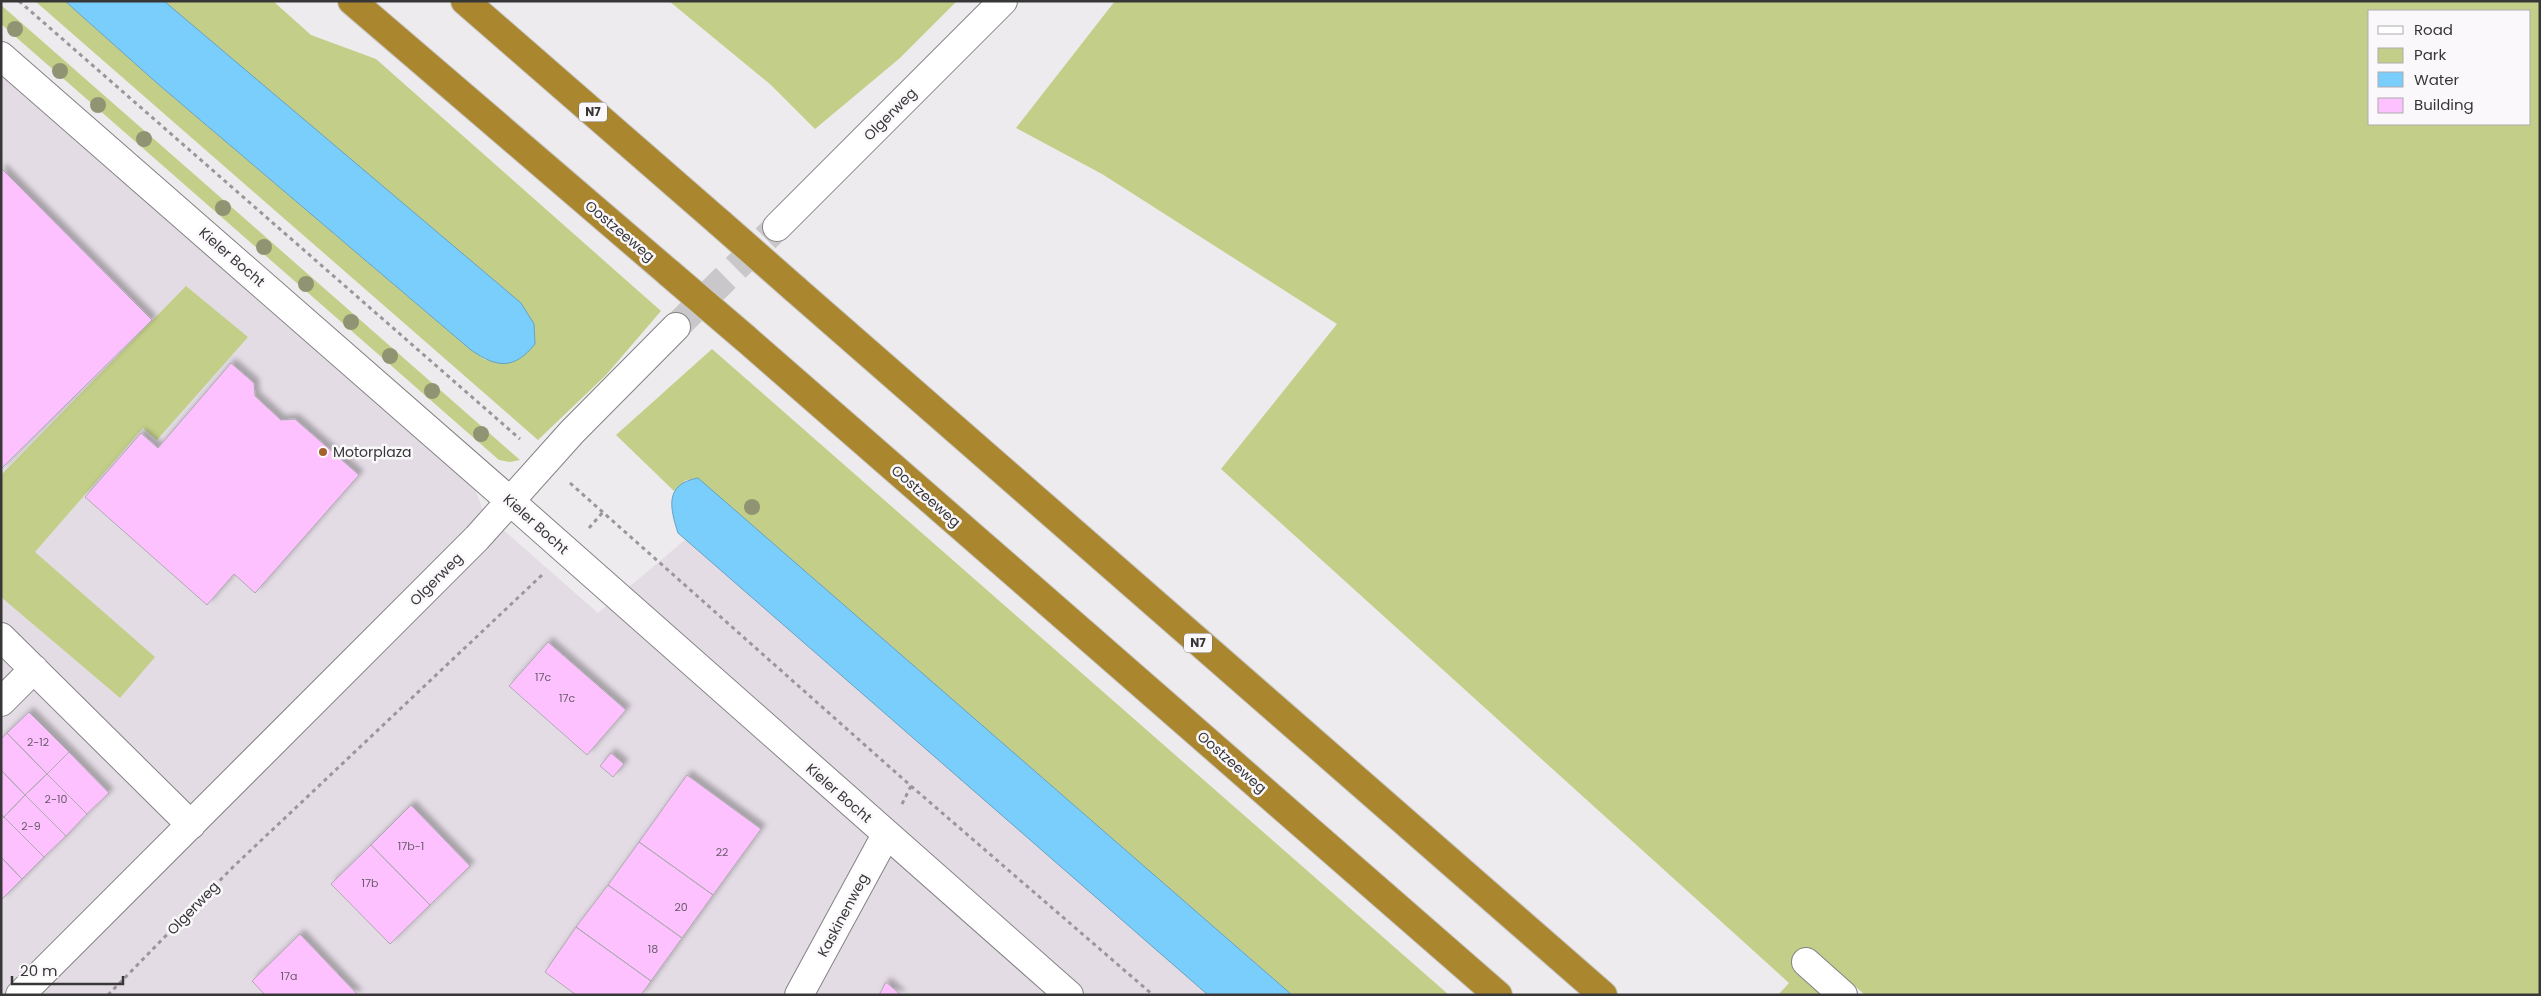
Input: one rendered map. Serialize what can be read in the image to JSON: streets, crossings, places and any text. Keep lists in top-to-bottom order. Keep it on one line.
{"streets":{"highway":["N7","Oostzeeweg"],"street":["Olgerweg","Kieler Bocht","Kaskinenweg"]},"crossings":[["Olgerweg","Kieler Bocht"],["Kieler Bocht","Kaskinenweg"]],"places":["Motorplaza"],"house_numbers":["17c","17c","2-12","2-10","2-9","17b-1","22","17b","20","18","17a"],"legend":["Road","Park","Water","Building"],"scale_bar":"20 m"}
